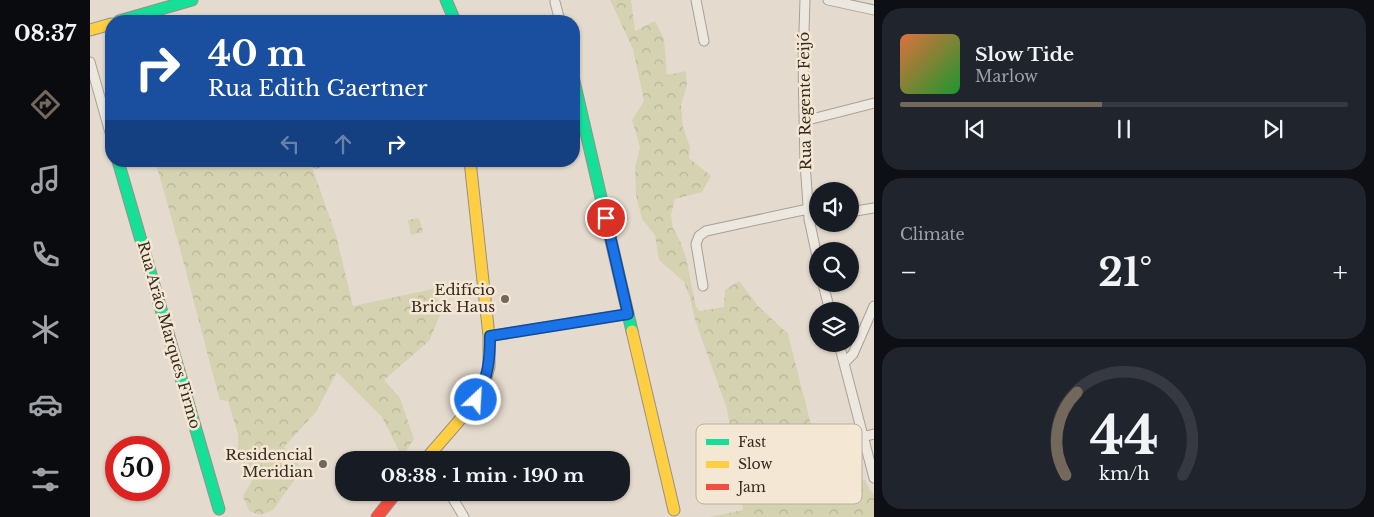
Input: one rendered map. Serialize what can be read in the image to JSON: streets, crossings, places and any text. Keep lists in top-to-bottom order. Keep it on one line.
{"streets":{"street":["Rua Regente Feijó","Rua Arão Marques Firmo"]},"places":["Edifício Brick Haus","Residencial Meridian"],"legend":["Fast","Slow","Jam"],"page":{"tabs":"08:37","turn":["40 m","Rua Edith Gaertner"],"song":["Slow Tide","Marlow"],"tile":"Climate","heat":["−","21°","+"],"limit":"50","trip":"08:38 · 1 min · 190 m","gauge":["44","km/h"]}}
